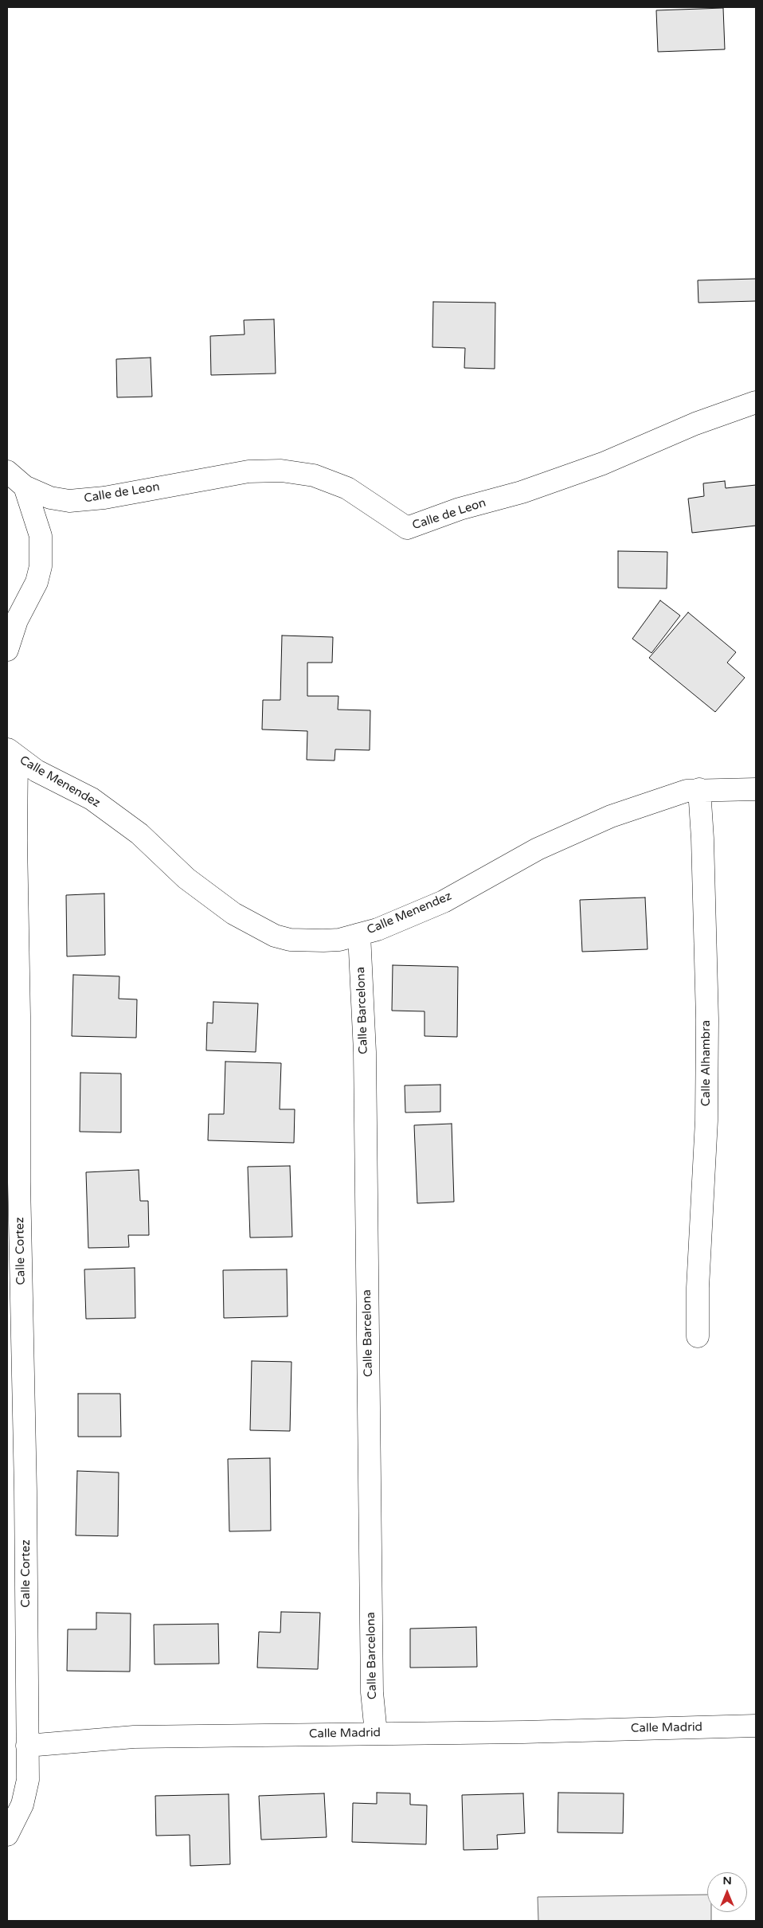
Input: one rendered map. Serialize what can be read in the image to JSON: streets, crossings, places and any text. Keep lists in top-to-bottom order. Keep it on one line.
{"streets":{"street":["Calle de Leon","Calle Menendez","Calle Barcelona","Calle Alhambra","Calle Cortez","Calle Madrid"]},"crossings":[["Calle Menendez","Calle Barcelona"],["Calle Menendez","Calle Alhambra"],["Calle Menendez","Calle Cortez"],["Calle Barcelona","Calle Madrid"],["Calle Cortez","Calle Madrid"]],"north":"top"}
